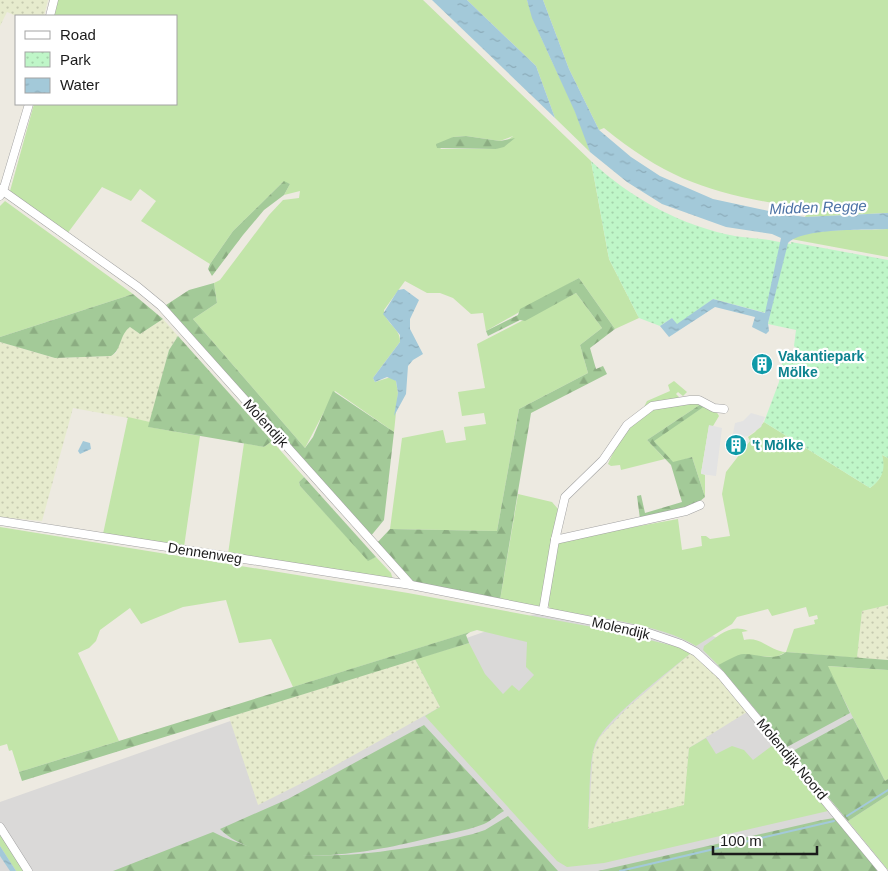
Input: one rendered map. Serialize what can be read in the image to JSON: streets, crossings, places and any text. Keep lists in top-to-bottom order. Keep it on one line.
{"streets":{"street":["Molendijk","Dennenweg","Molendijk Noord"]},"crossings":[["Molendijk","Dennenweg"],["Molendijk","Molendijk Noord"]],"water":["Midden Regge"],"places":{"building":["Vakantiepark Mölke","'t Mölke"]},"legend":["Road","Park","Water"],"scale_bar":"100 m"}
